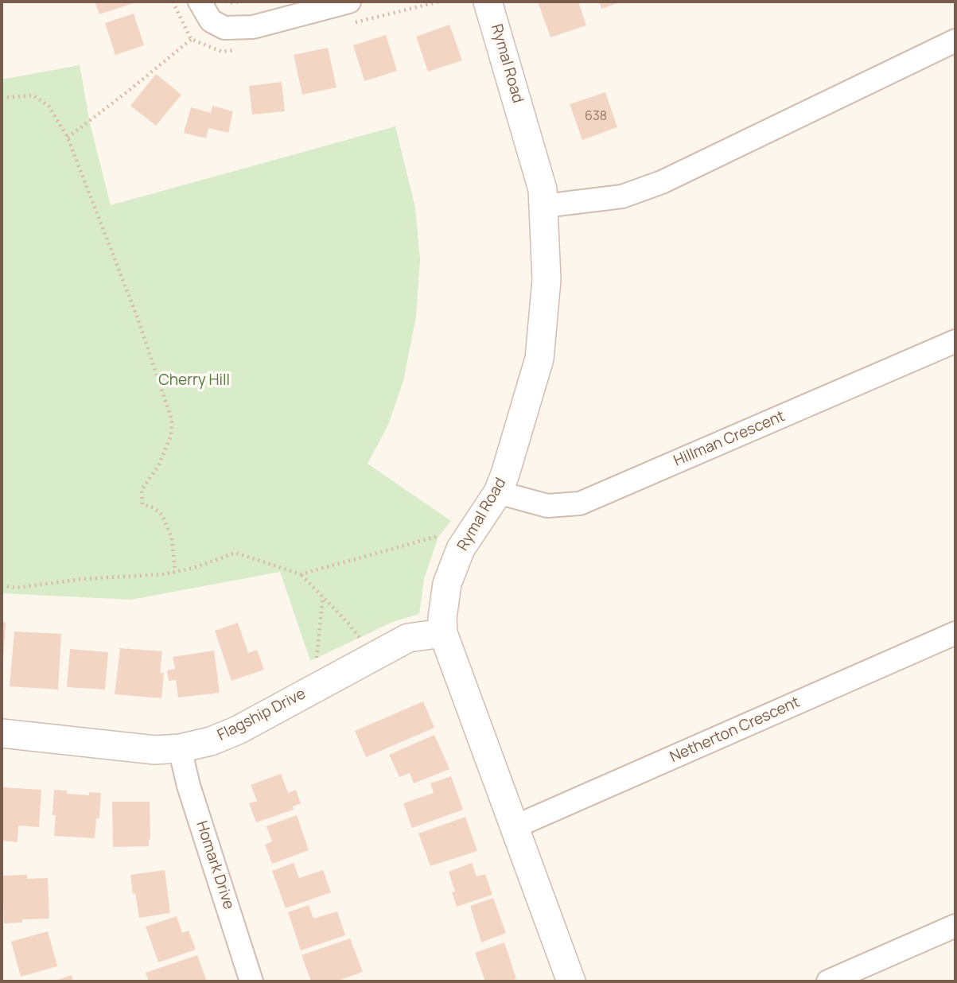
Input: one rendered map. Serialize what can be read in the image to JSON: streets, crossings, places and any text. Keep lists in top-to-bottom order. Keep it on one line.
{"streets":{"street":["Rymal Road","Hillman Crescent","Flagship Drive","Netherton Crescent","Homark Drive"]},"crossings":[["Rymal Road","Hillman Crescent"],["Rymal Road","Flagship Drive"],["Rymal Road","Netherton Crescent"],["Flagship Drive","Homark Drive"]],"parks":["Cherry Hill"],"house_numbers":["638"]}
